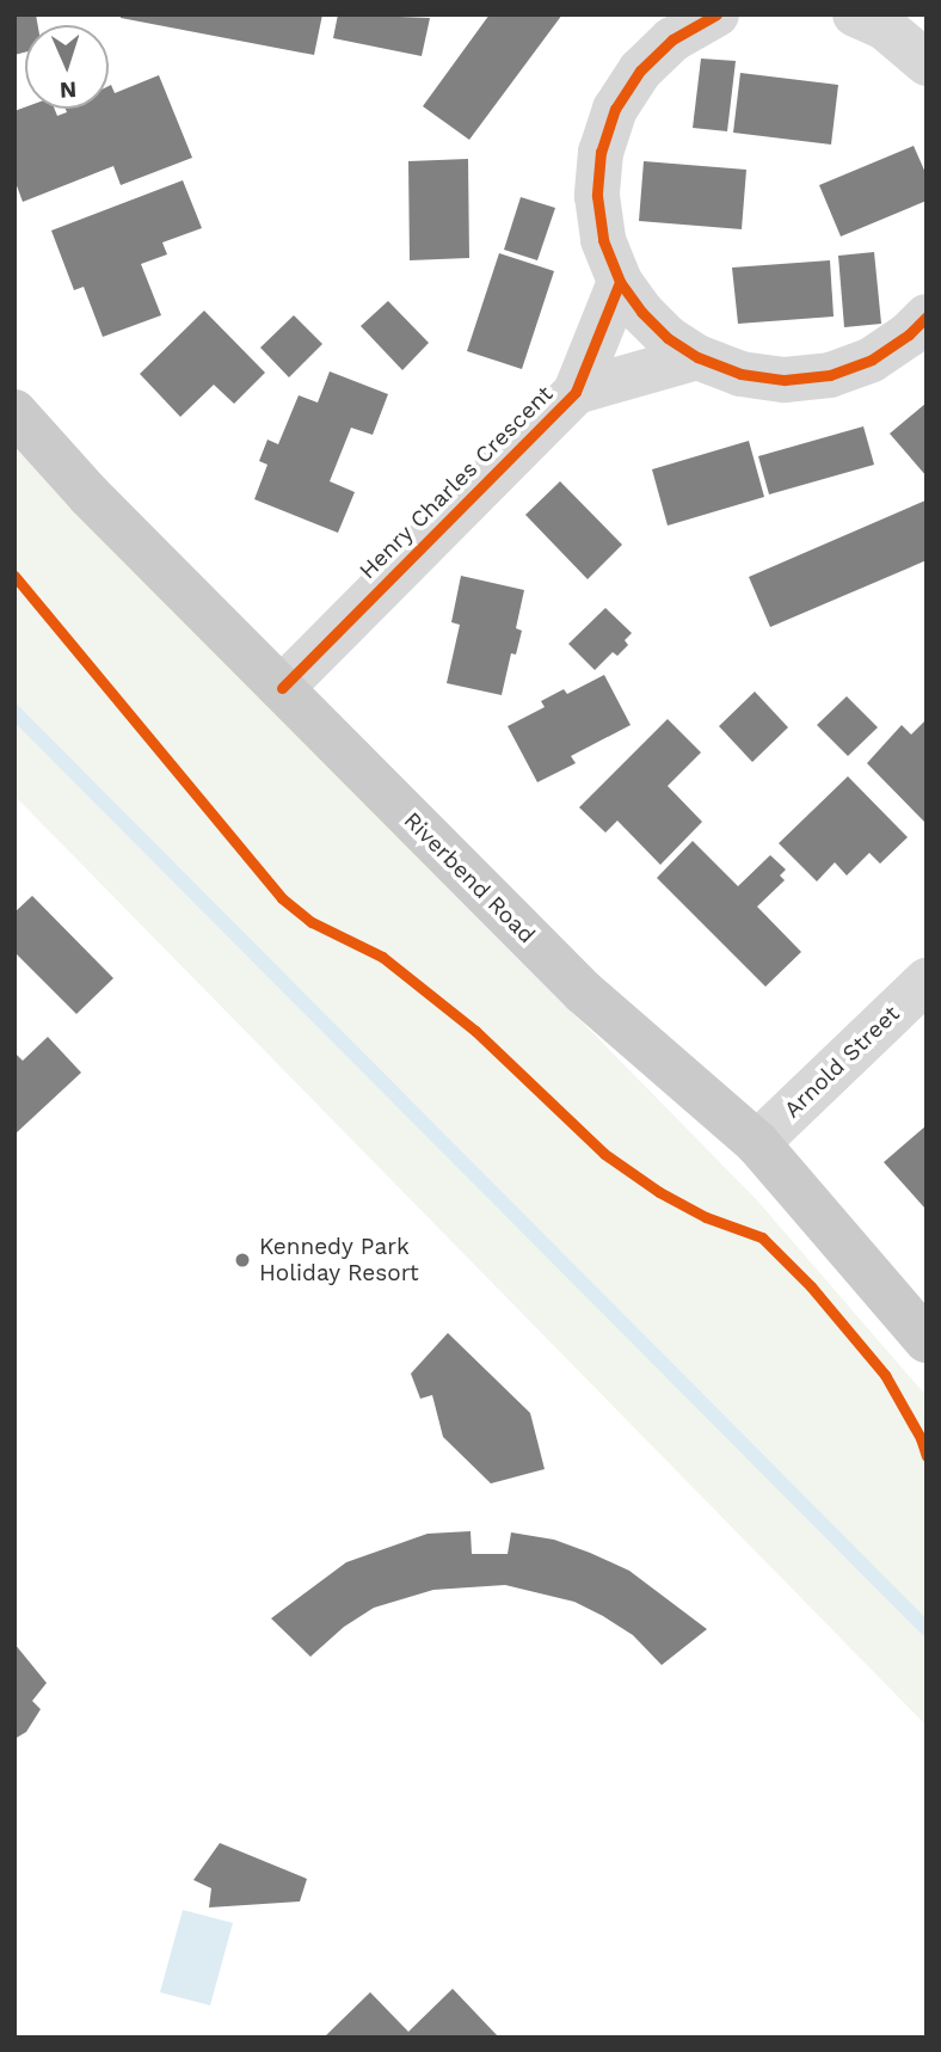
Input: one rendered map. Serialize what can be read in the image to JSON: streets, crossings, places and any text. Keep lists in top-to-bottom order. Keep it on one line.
{"streets":{"main road":["Riverbend Road"],"street":["Henry Charles Crescent","Arnold Street"]},"crossings":[["Henry Charles Crescent","Riverbend Road"],["Riverbend Road","Arnold Street"]],"places":["Kennedy Park Holiday Resort"],"north":"bottom"}
